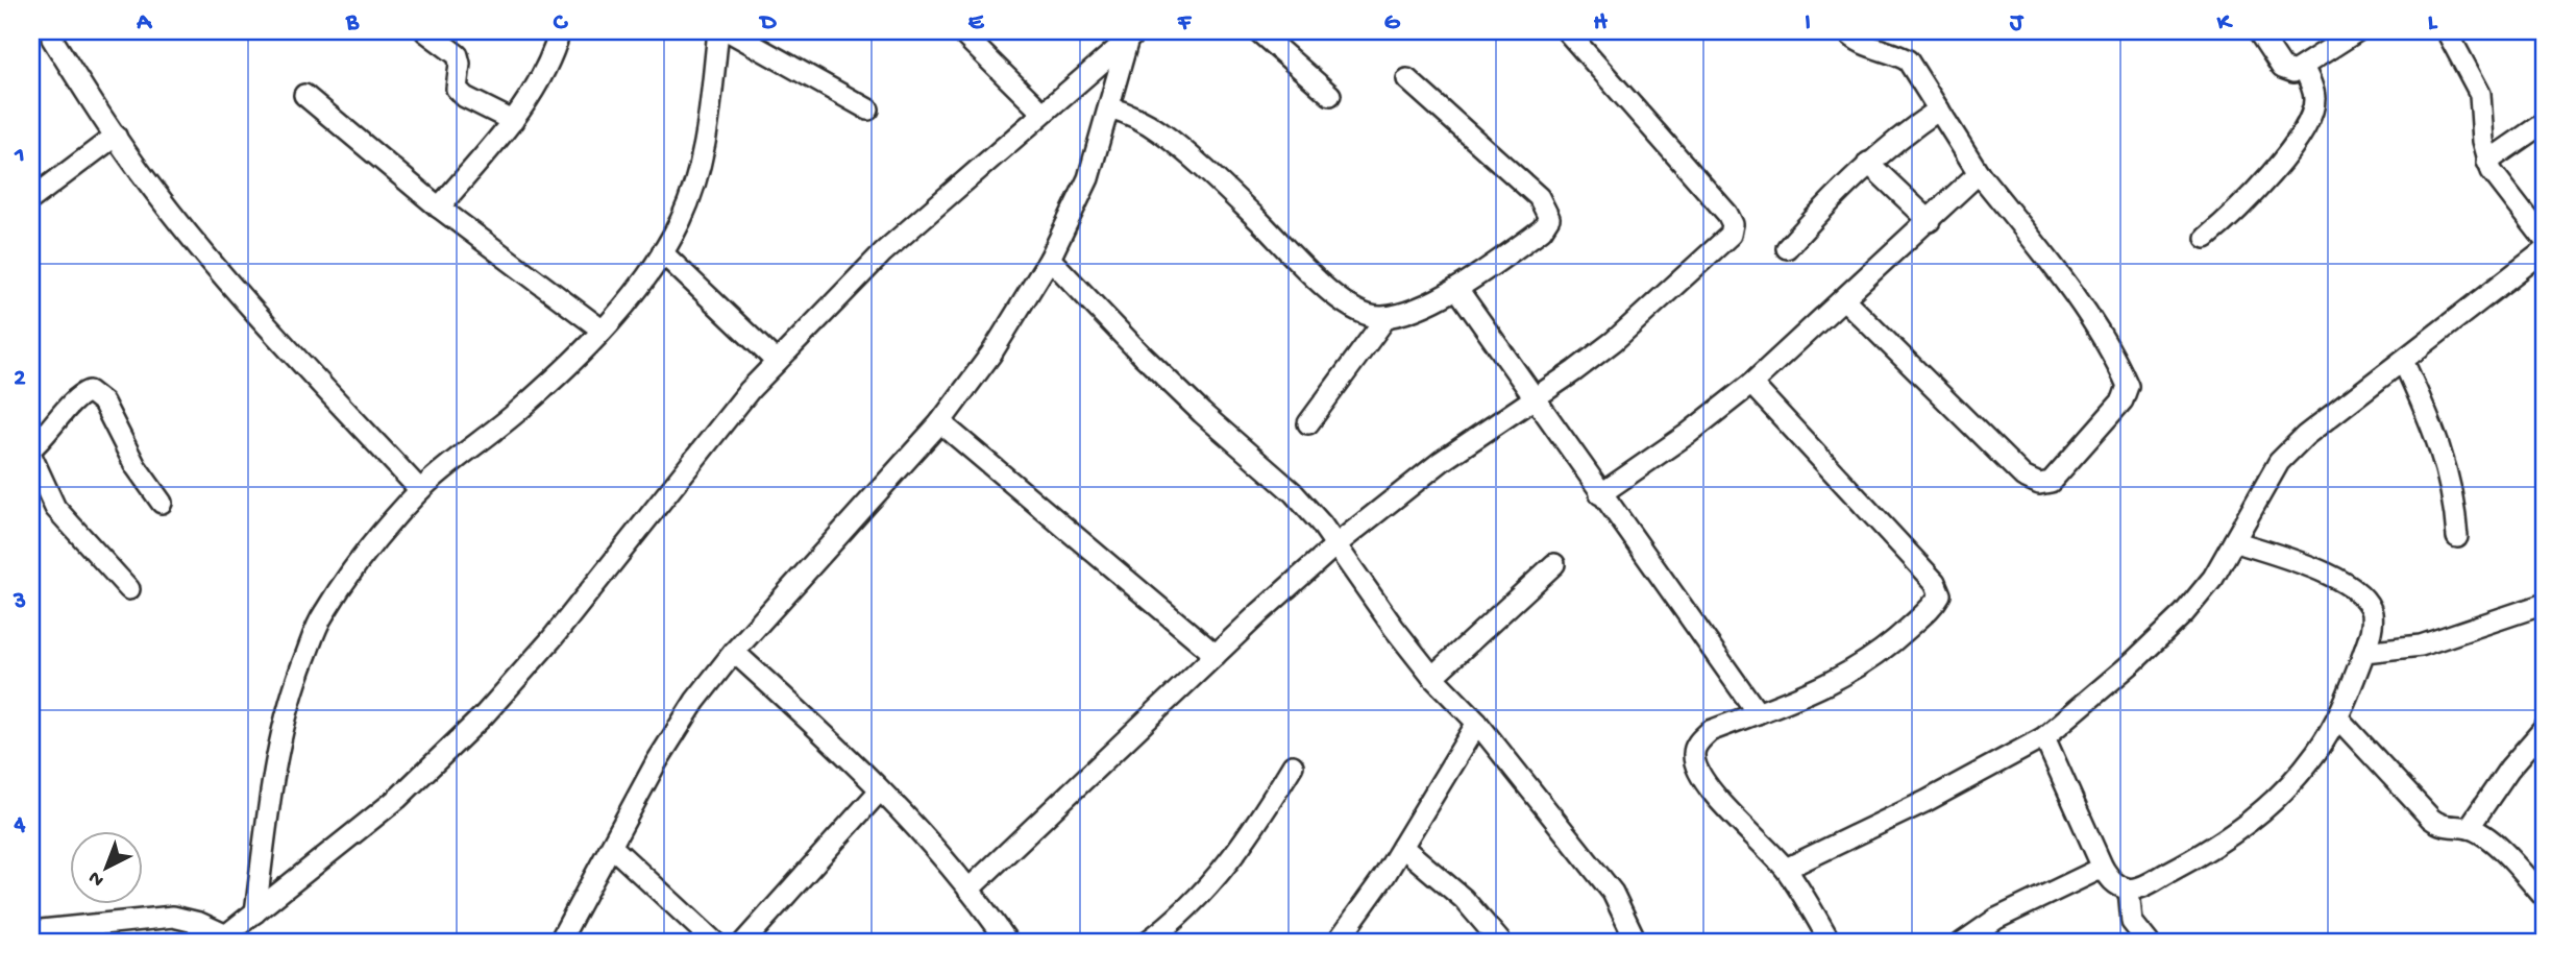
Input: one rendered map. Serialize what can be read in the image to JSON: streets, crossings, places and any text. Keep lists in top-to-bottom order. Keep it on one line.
{"north":"bottom left","grid":{"columns":["A","B","C","D","E","F","G","H","I","J","K","L"],"rows":["1","2","3","4"]}}
